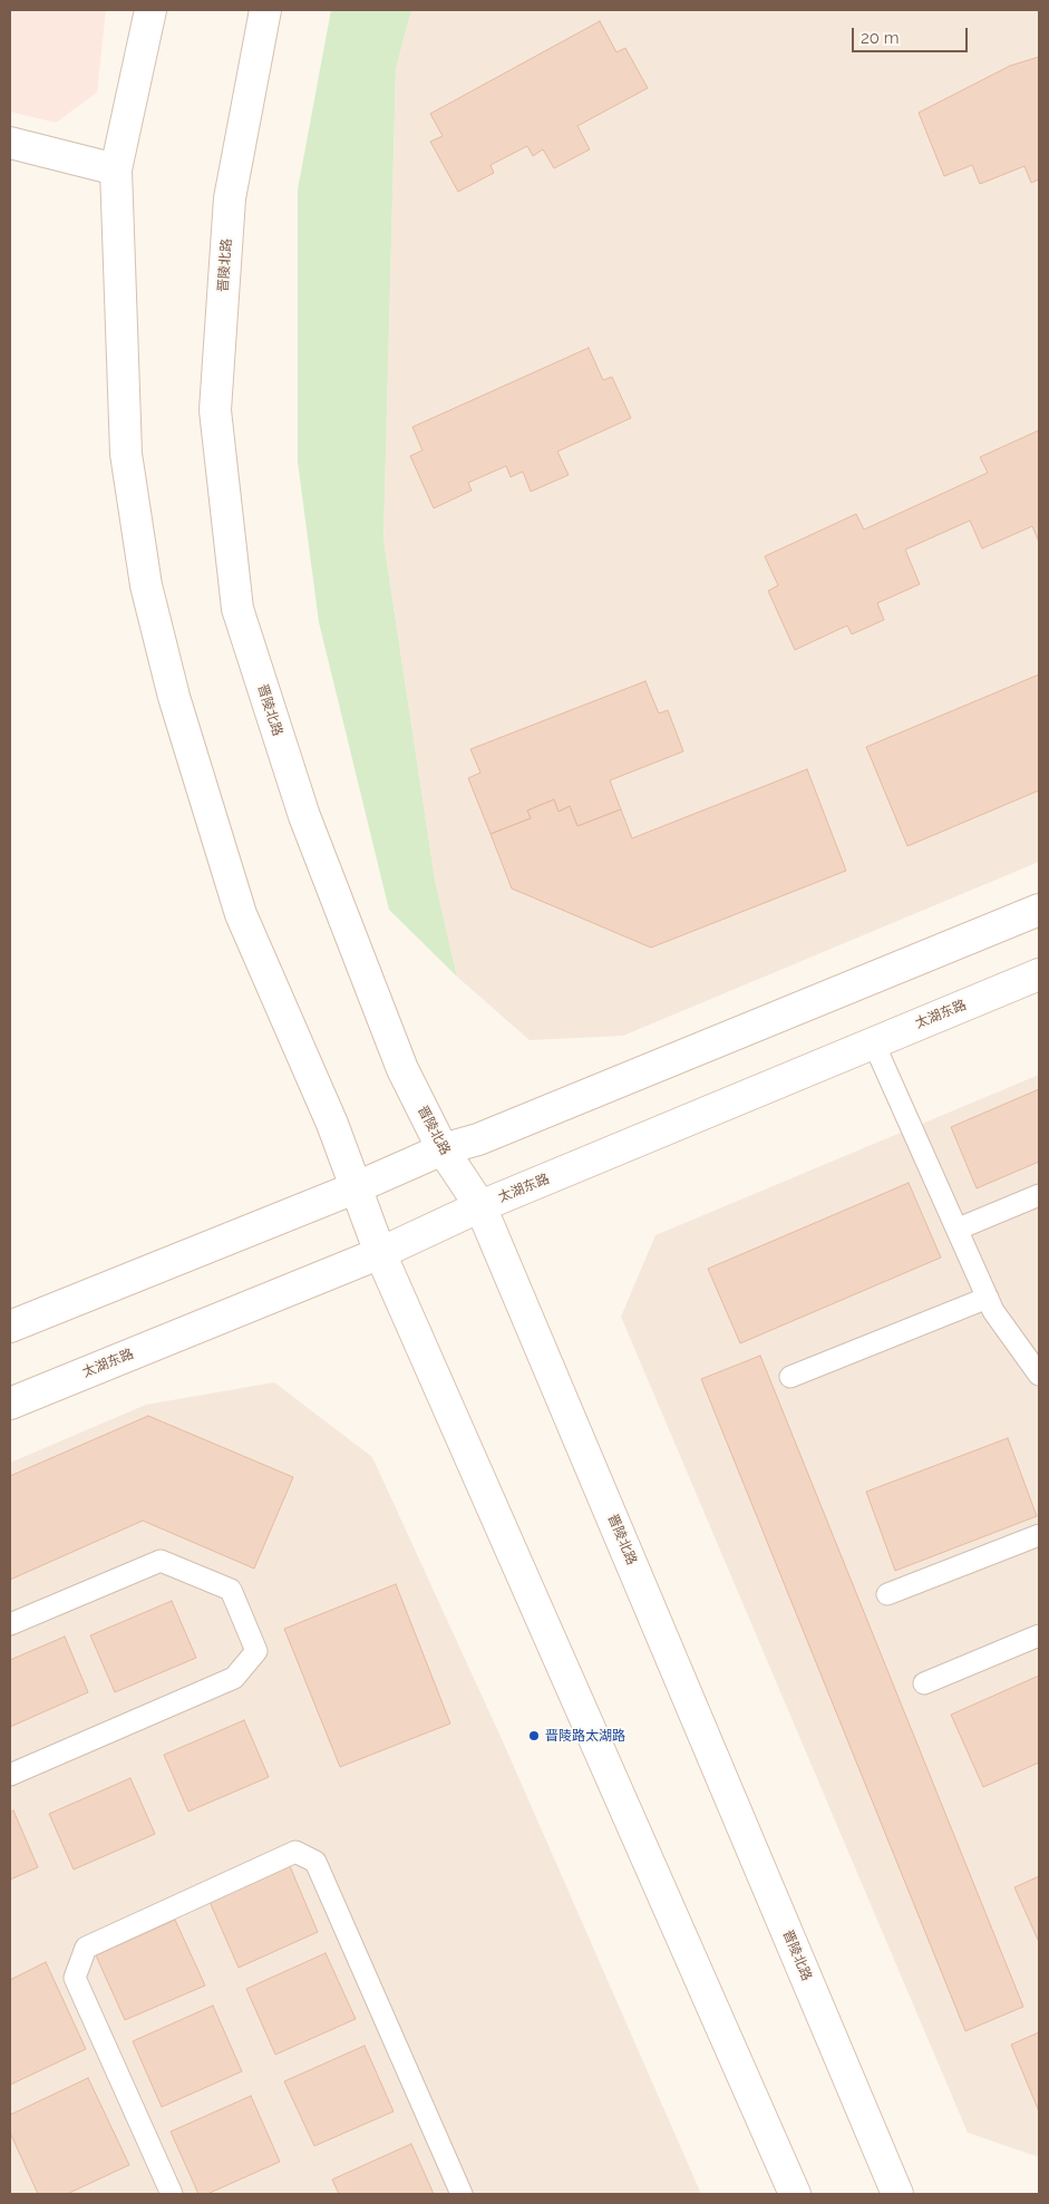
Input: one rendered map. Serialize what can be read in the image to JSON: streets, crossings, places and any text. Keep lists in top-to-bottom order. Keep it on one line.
{"streets":{"main road":["晋陵北路","太湖东路"]},"crossings":[["晋陵北路","太湖东路"]],"places":["晋陵路太湖路"],"scale_bar":"20 m"}
